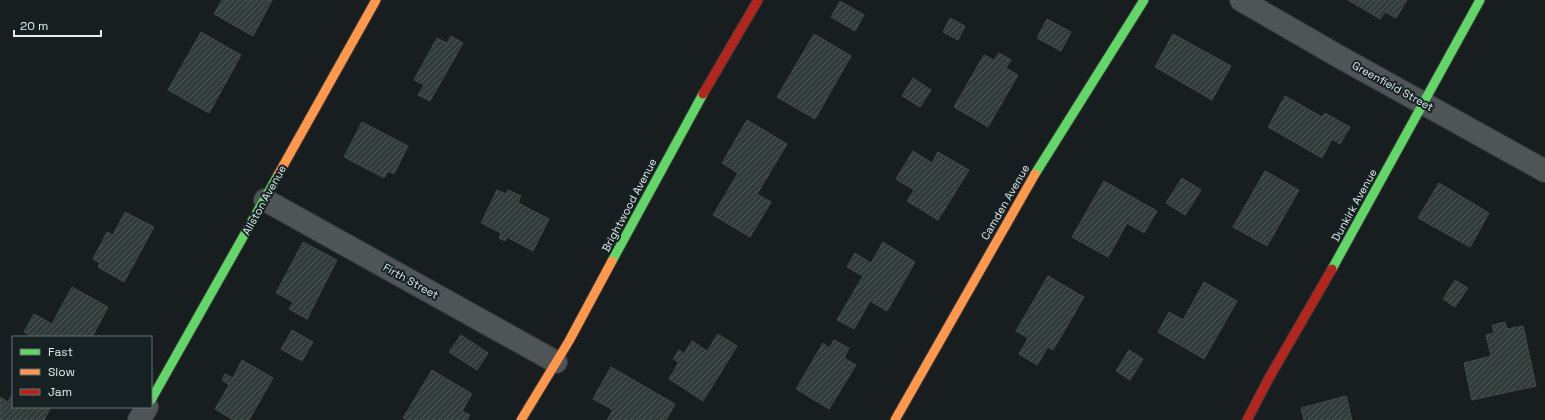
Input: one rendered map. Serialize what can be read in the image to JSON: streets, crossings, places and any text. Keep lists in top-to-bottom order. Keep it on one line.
{"streets":{"street":["Greenfield Street","Allston Avenue","Camden Avenue","Brightwood Avenue","Dunkirk Avenue","Firth Street"]},"crossings":[["Greenfield Street","Dunkirk Avenue"],["Allston Avenue","Firth Street"],["Brightwood Avenue","Firth Street"]],"legend":["Fast","Slow","Jam"],"scale_bar":"20 m"}
